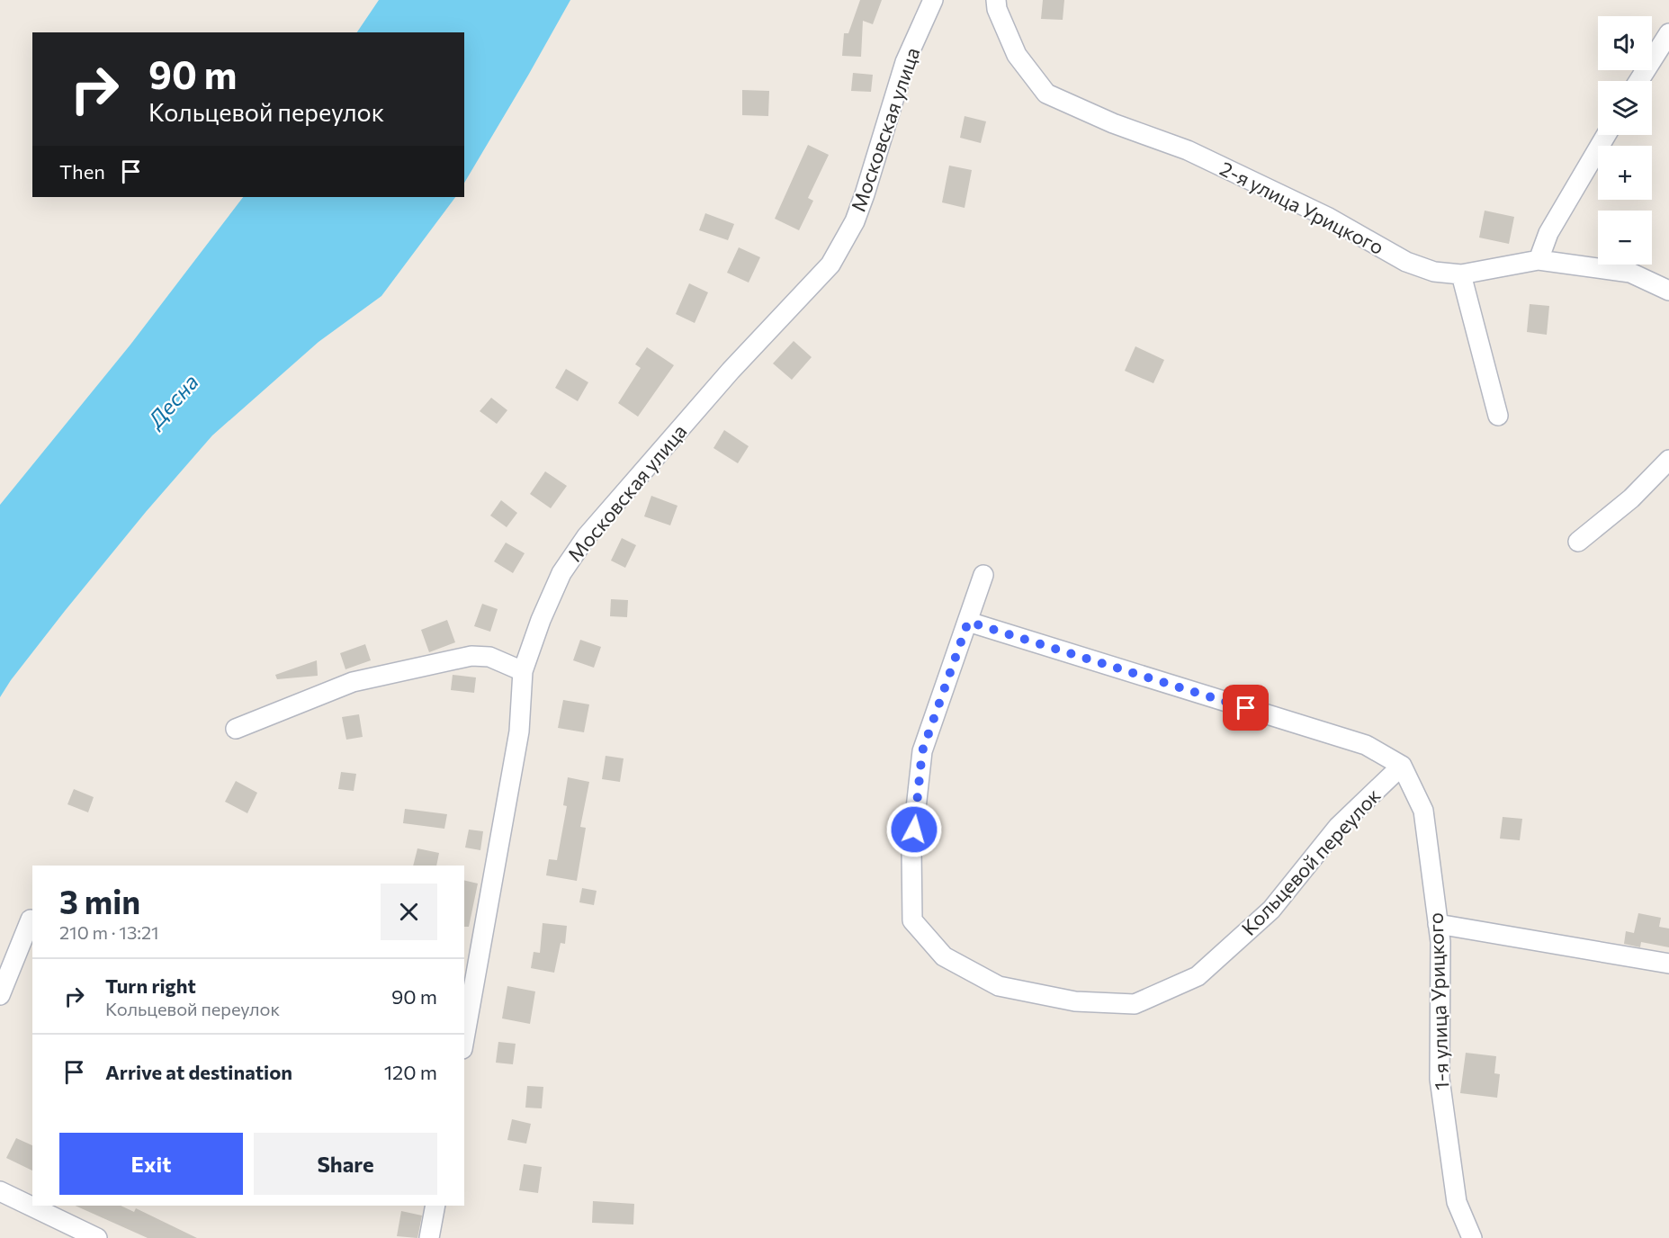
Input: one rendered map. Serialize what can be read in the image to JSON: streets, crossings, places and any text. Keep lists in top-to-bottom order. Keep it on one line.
{"streets":{"street":["Московская улица","2-я улица Урицкого","Кольцевой переулок","1-я улица Урицкого"]},"crossings":[["Кольцевой переулок","1-я улица Урицкого"]],"water":["Десна"],"page":{"map_buttons":["+","−"],"turn":["90 m","Кольцевой переулок"],"then":"Then","heading":["3 min","210 m · 13:21"],"list":[{"name":"Turn right","note":"Кольцевой переулок","value":"90 m"},{"name":"Arrive at destination","value":"120 m"}],"buttons":["Exit","Share"]}}
